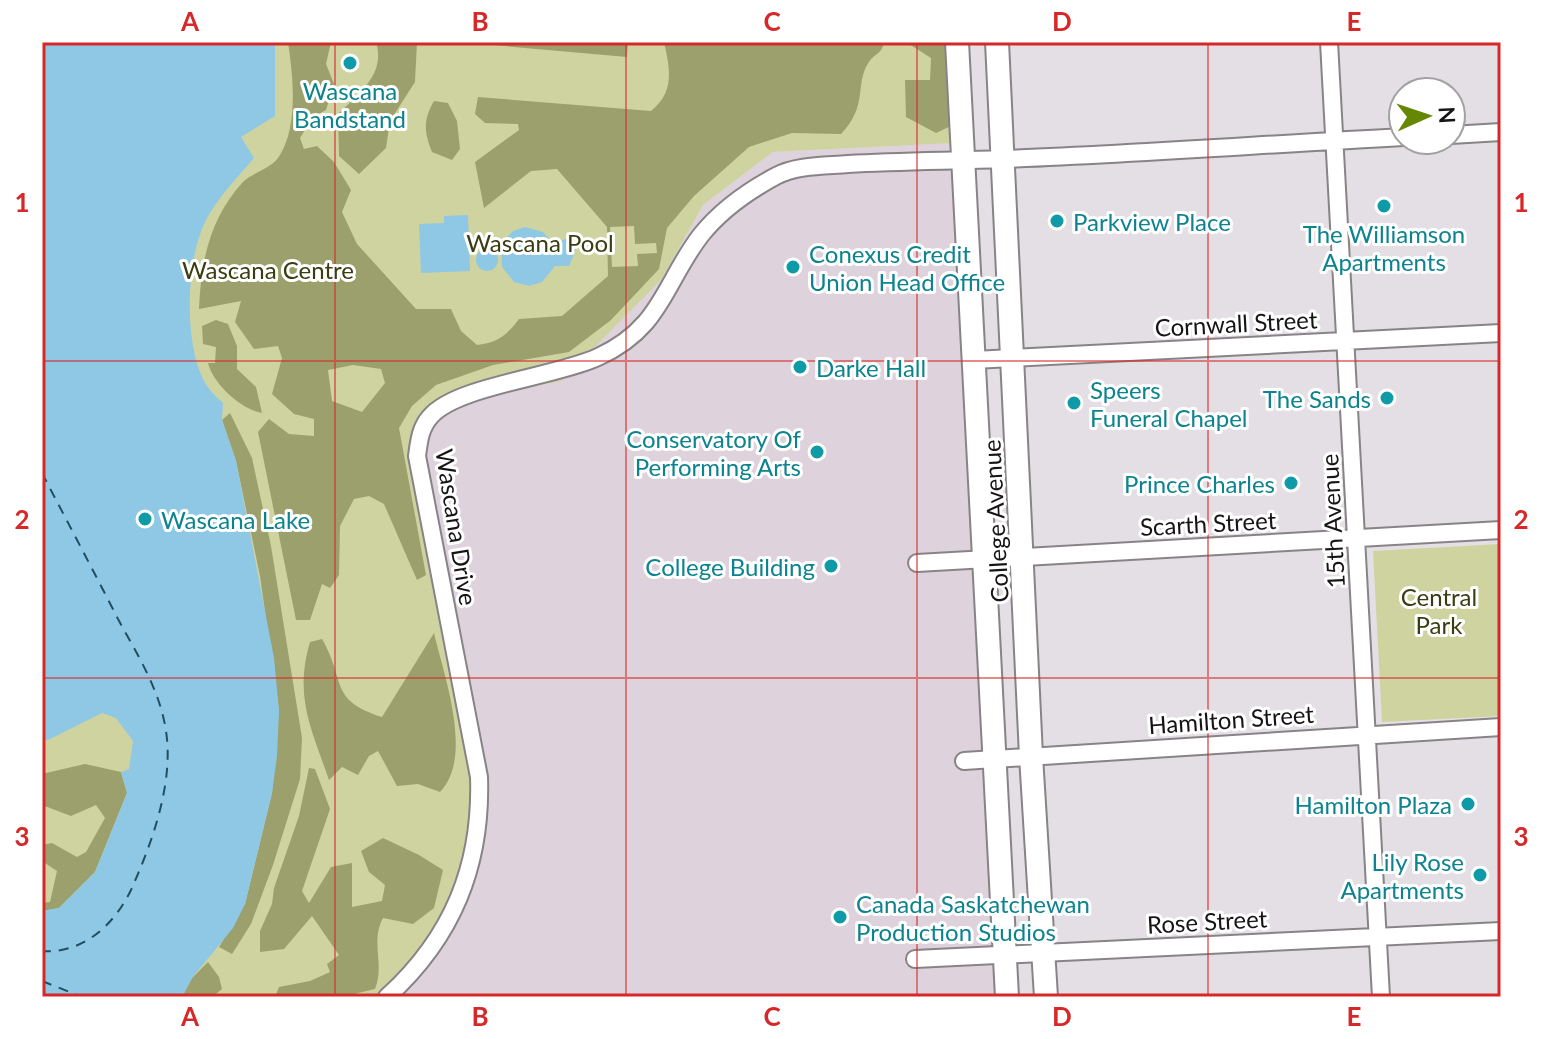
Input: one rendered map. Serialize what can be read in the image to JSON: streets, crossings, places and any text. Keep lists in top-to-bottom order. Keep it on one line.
{"streets":{"main road":["College Avenue"],"street":["Cornwall Street","15th Avenue","Scarth Street","Wascana Drive","Hamilton Street","Rose Street"]},"crossings":[["Cornwall Street","College Avenue"],["Cornwall Street","15th Avenue"],["College Avenue","Scarth Street"],["College Avenue","Wascana Drive"],["College Avenue","Hamilton Street"],["College Avenue","Rose Street"],["15th Avenue","Scarth Street"],["15th Avenue","Wascana Drive"],["15th Avenue","Hamilton Street"],["15th Avenue","Rose Street"]],"parks":["Wascana Pool","Wascana Centre","Central Park"],"places":["Wascana Bandstand","The Williamson Apartments","Parkview Place","Conexus Credit Union Head Office","Darke Hall","The Sands","Speers Funeral Chapel","Conservatory Of Performing Arts","Prince Charles","Wascana Lake","College Building","Hamilton Plaza","Lily Rose Apartments","Canada Saskatchewan Production Studios"],"north":"right","grid":{"columns":["A","B","C","D","E"],"rows":["1","2","3"]}}
